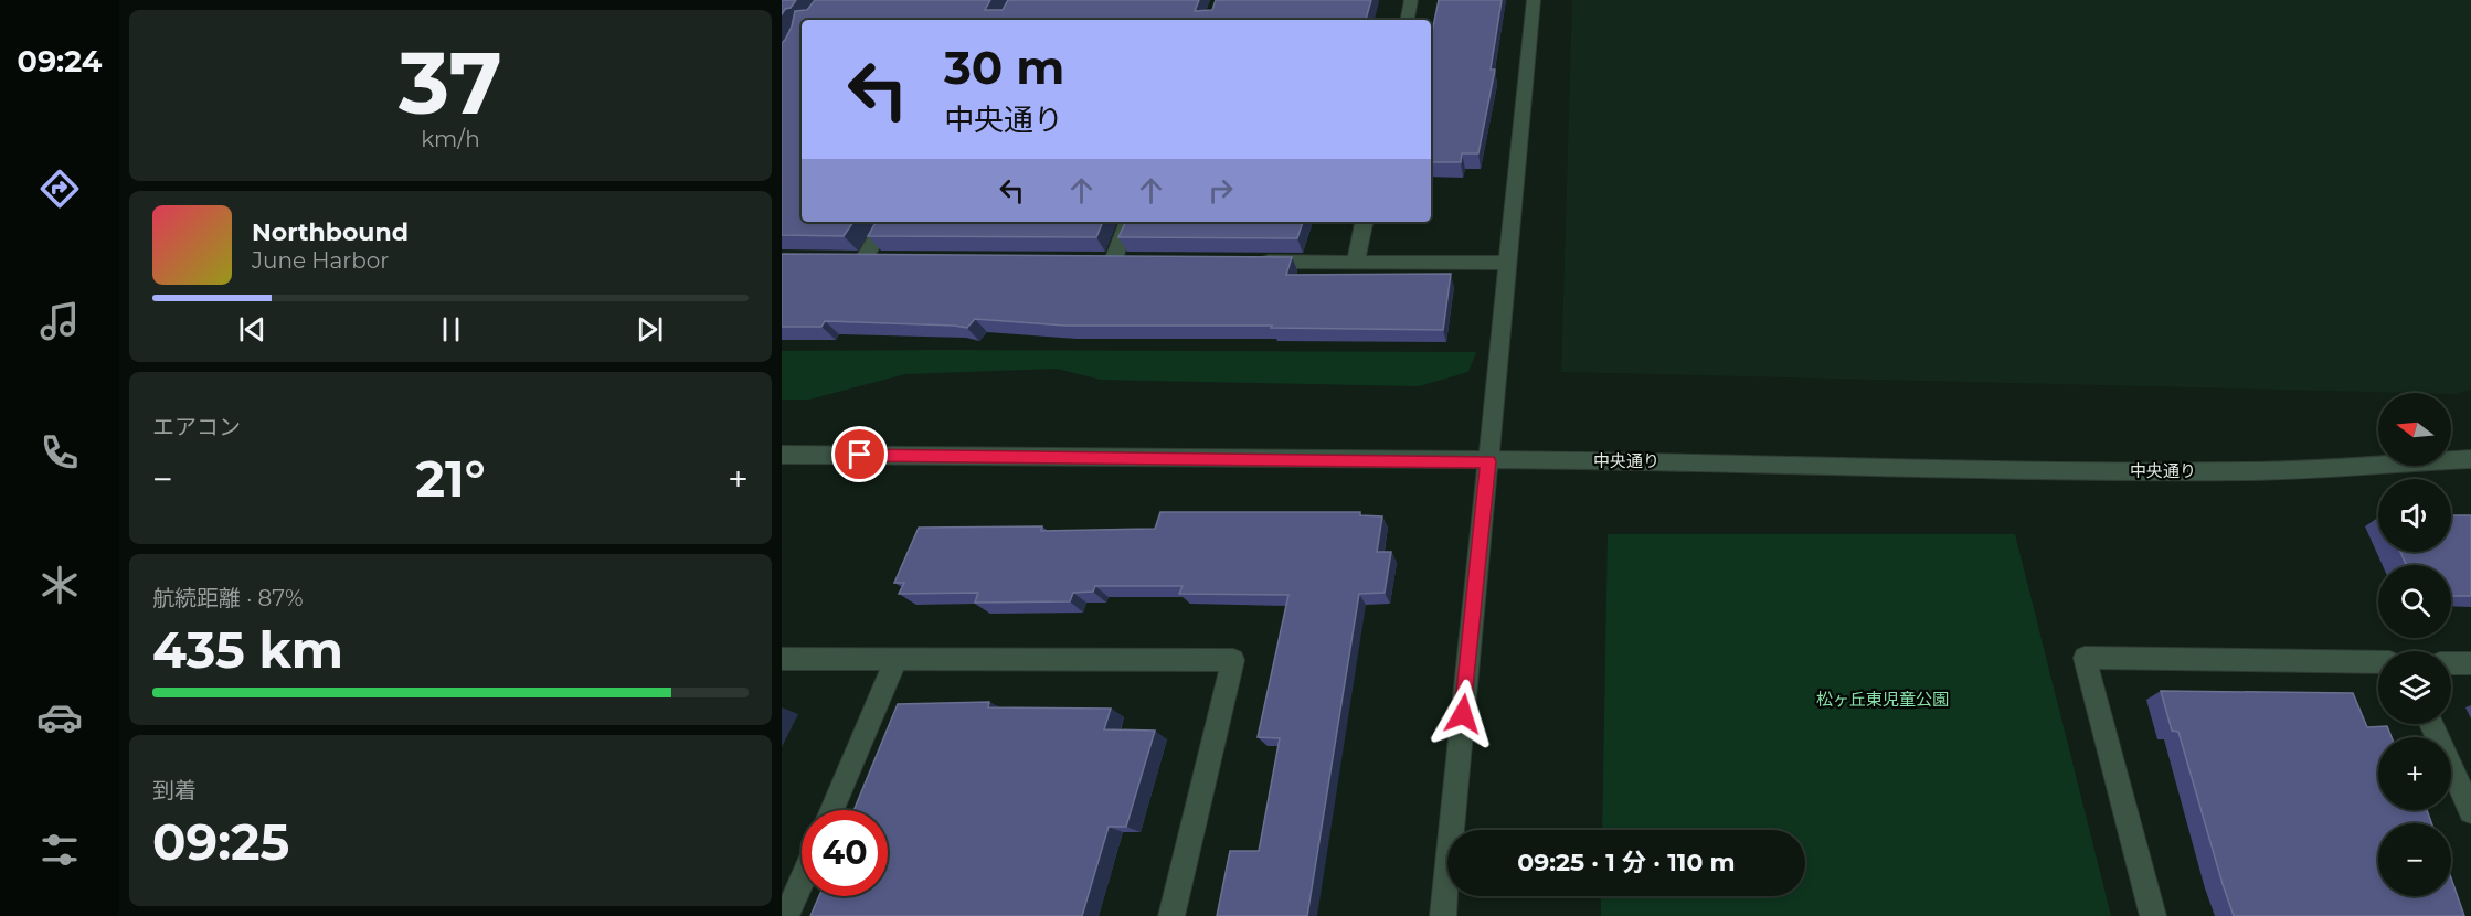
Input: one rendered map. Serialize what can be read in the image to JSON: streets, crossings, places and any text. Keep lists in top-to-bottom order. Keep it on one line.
{"streets":{"street":["中央通り"]},"parks":["松ヶ丘東児童公園"],"north":"left","page":{"tabs":"09:24","tile":[["37","km/h"],"エアコン",["航続距離 · 87%","435 km"],["到着","09:25"]],"turn":["30 m","中央通り"],"song":["Northbound","June Harbor"],"map_buttons":["+","−"],"heat":["−","21°","+"],"limit":"40","trip":"09:25 · 1 分 · 110 m"}}
